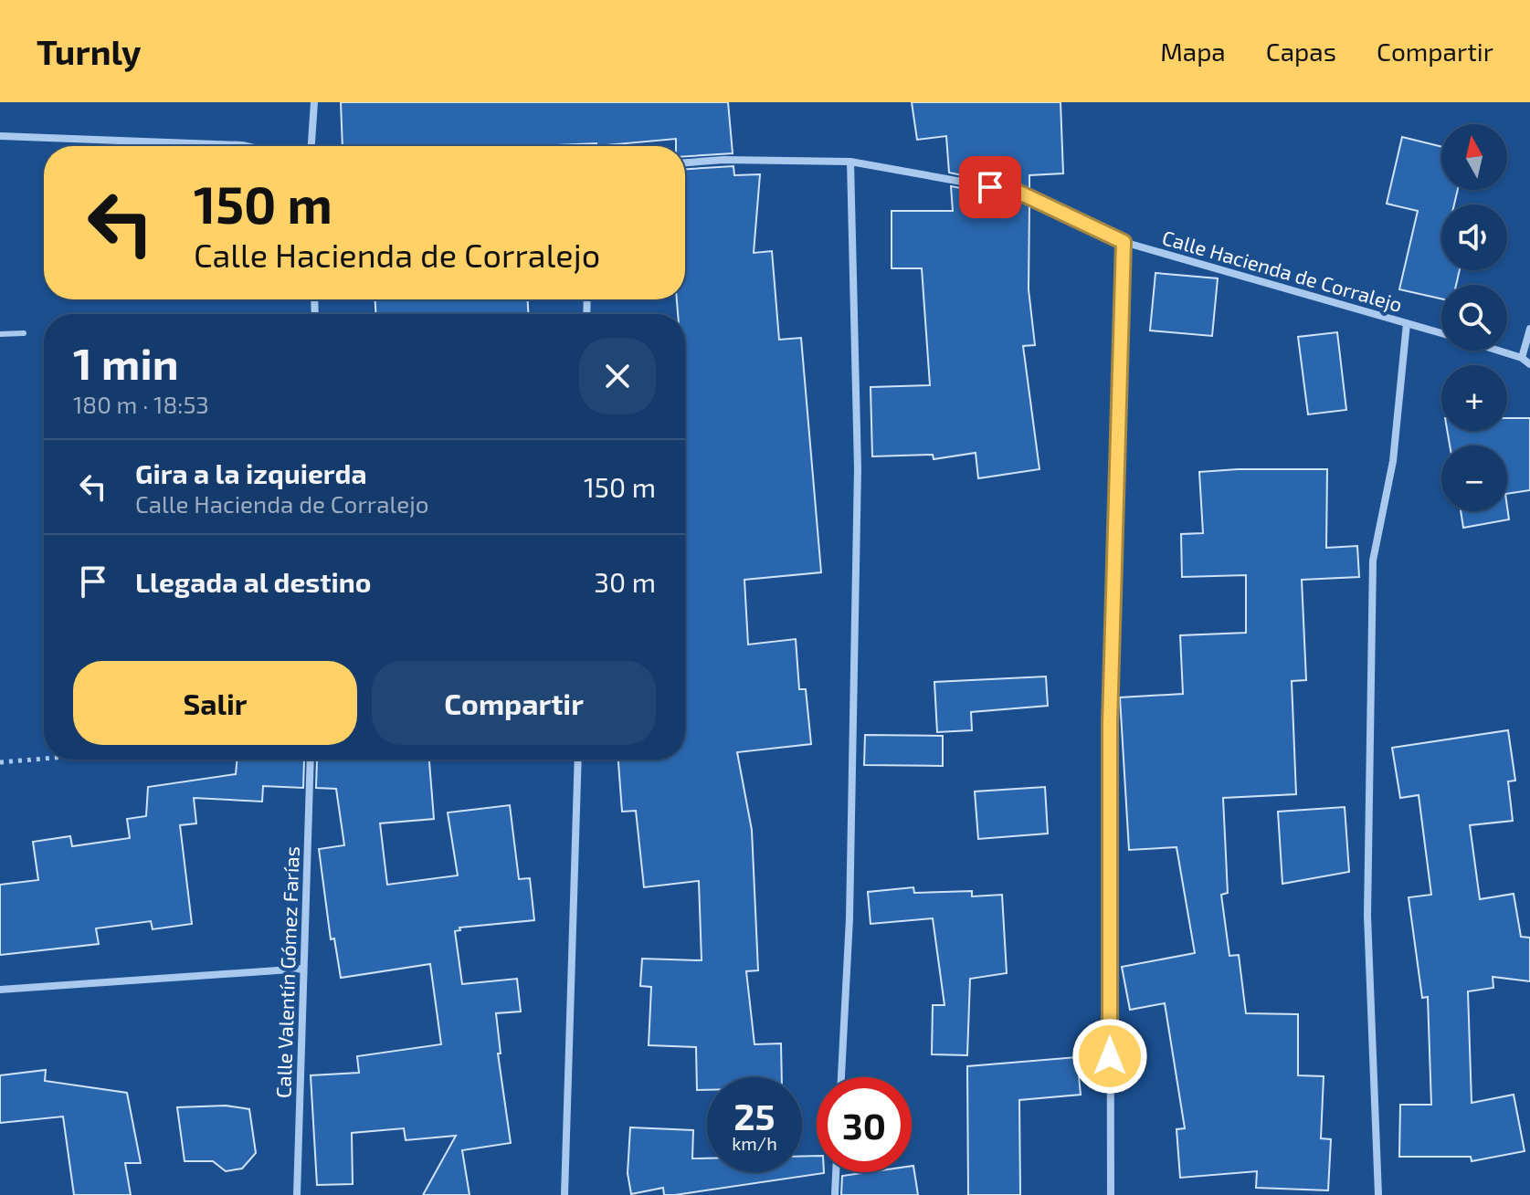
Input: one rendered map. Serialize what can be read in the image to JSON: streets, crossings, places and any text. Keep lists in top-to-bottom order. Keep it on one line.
{"streets":{"street":["Calle Hacienda de Corralejo","Calle Valentín Gómez Farías"]},"north":"top","page":{"header":"Turnly","nav":["Mapa","Capas","Compartir"],"map_buttons":["+","−"],"turn":["150 m","Calle Hacienda de Corralejo"],"heading":["1 min","180 m · 18:53"],"list":[{"name":"Gira a la izquierda","note":"Calle Hacienda de Corralejo","value":"150 m"},{"name":"Llegada al destino","value":"30 m"}],"buttons":["Salir","Compartir"],"speed":"25 km/h","limit":"30"}}
